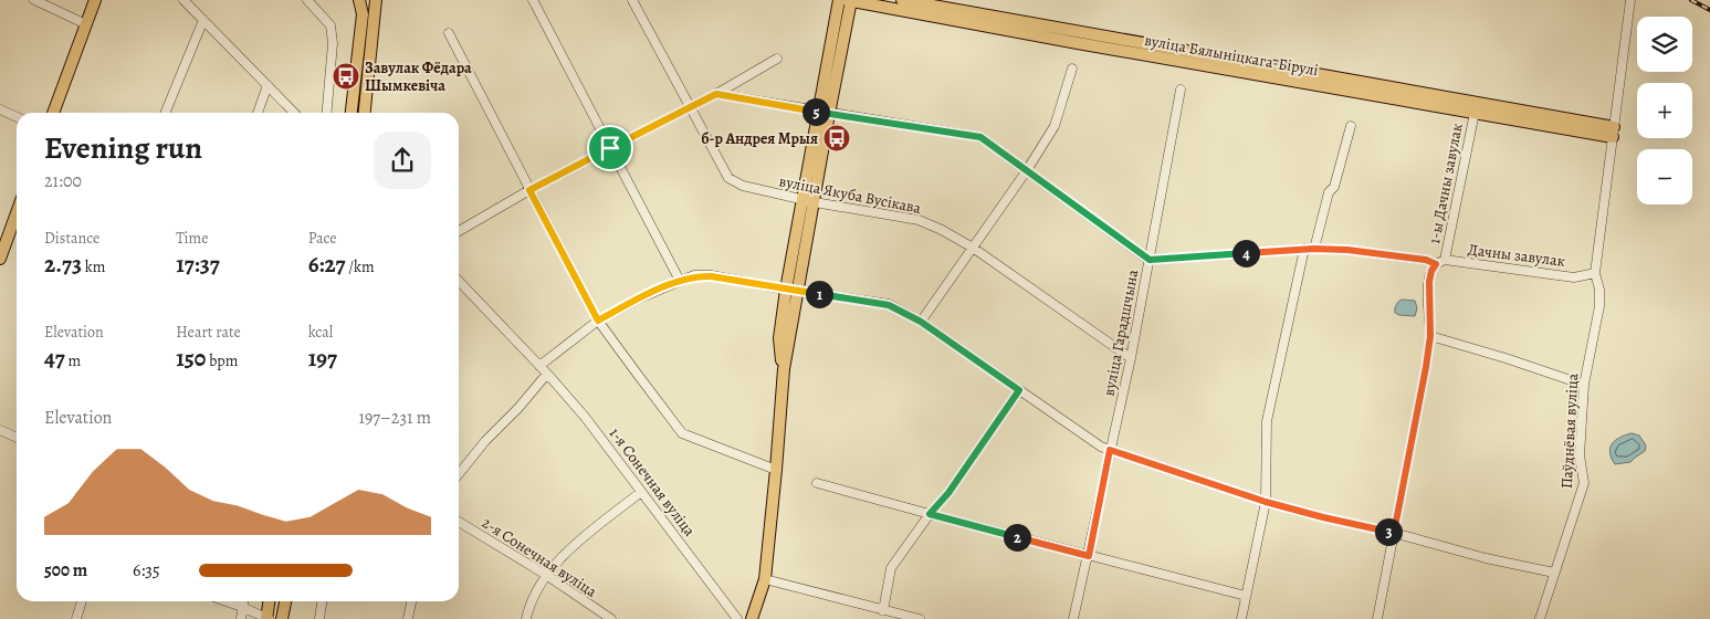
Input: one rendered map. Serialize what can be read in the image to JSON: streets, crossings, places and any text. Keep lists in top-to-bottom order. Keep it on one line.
{"streets":{"main road":["вуліца Бялыніцкага-Бірулі"],"street":["1-ы Дачны завулак","вуліца Якуба Вусікава","Дачны завулак","вуліца Гарадшчына","Паўднёвая вуліца","1-я Сонечная вуліца","2-я Сонечная вуліца"]},"crossings":[["вуліца Бялыніцкага-Бірулі","1-ы Дачны завулак"],["вуліца Бялыніцкага-Бірулі","Паўднёвая вуліца"],["1-ы Дачны завулак","Дачны завулак"],["вуліца Якуба Вусікава","вуліца Гарадшчына"],["Дачны завулак","Паўднёвая вуліца"]],"places":{"bus stop":["Завулак Фёдара Шымкевіча","б-р Андрея Мрыя"]},"page":{"map_buttons":["+","−"],"pins":["5","4","1","3","2"],"heading":["Evening run","21:00"],"stats":[["Distance","2.73 km"],["Time","17:37"],["Pace","6:27 /km"],["Elevation","47 m"],["Heart rate","150 bpm"],["kcal","197"]],"chart":["Elevation","197–231 m"],"list":[{"name":"500 m","note":"6:35"}]}}
